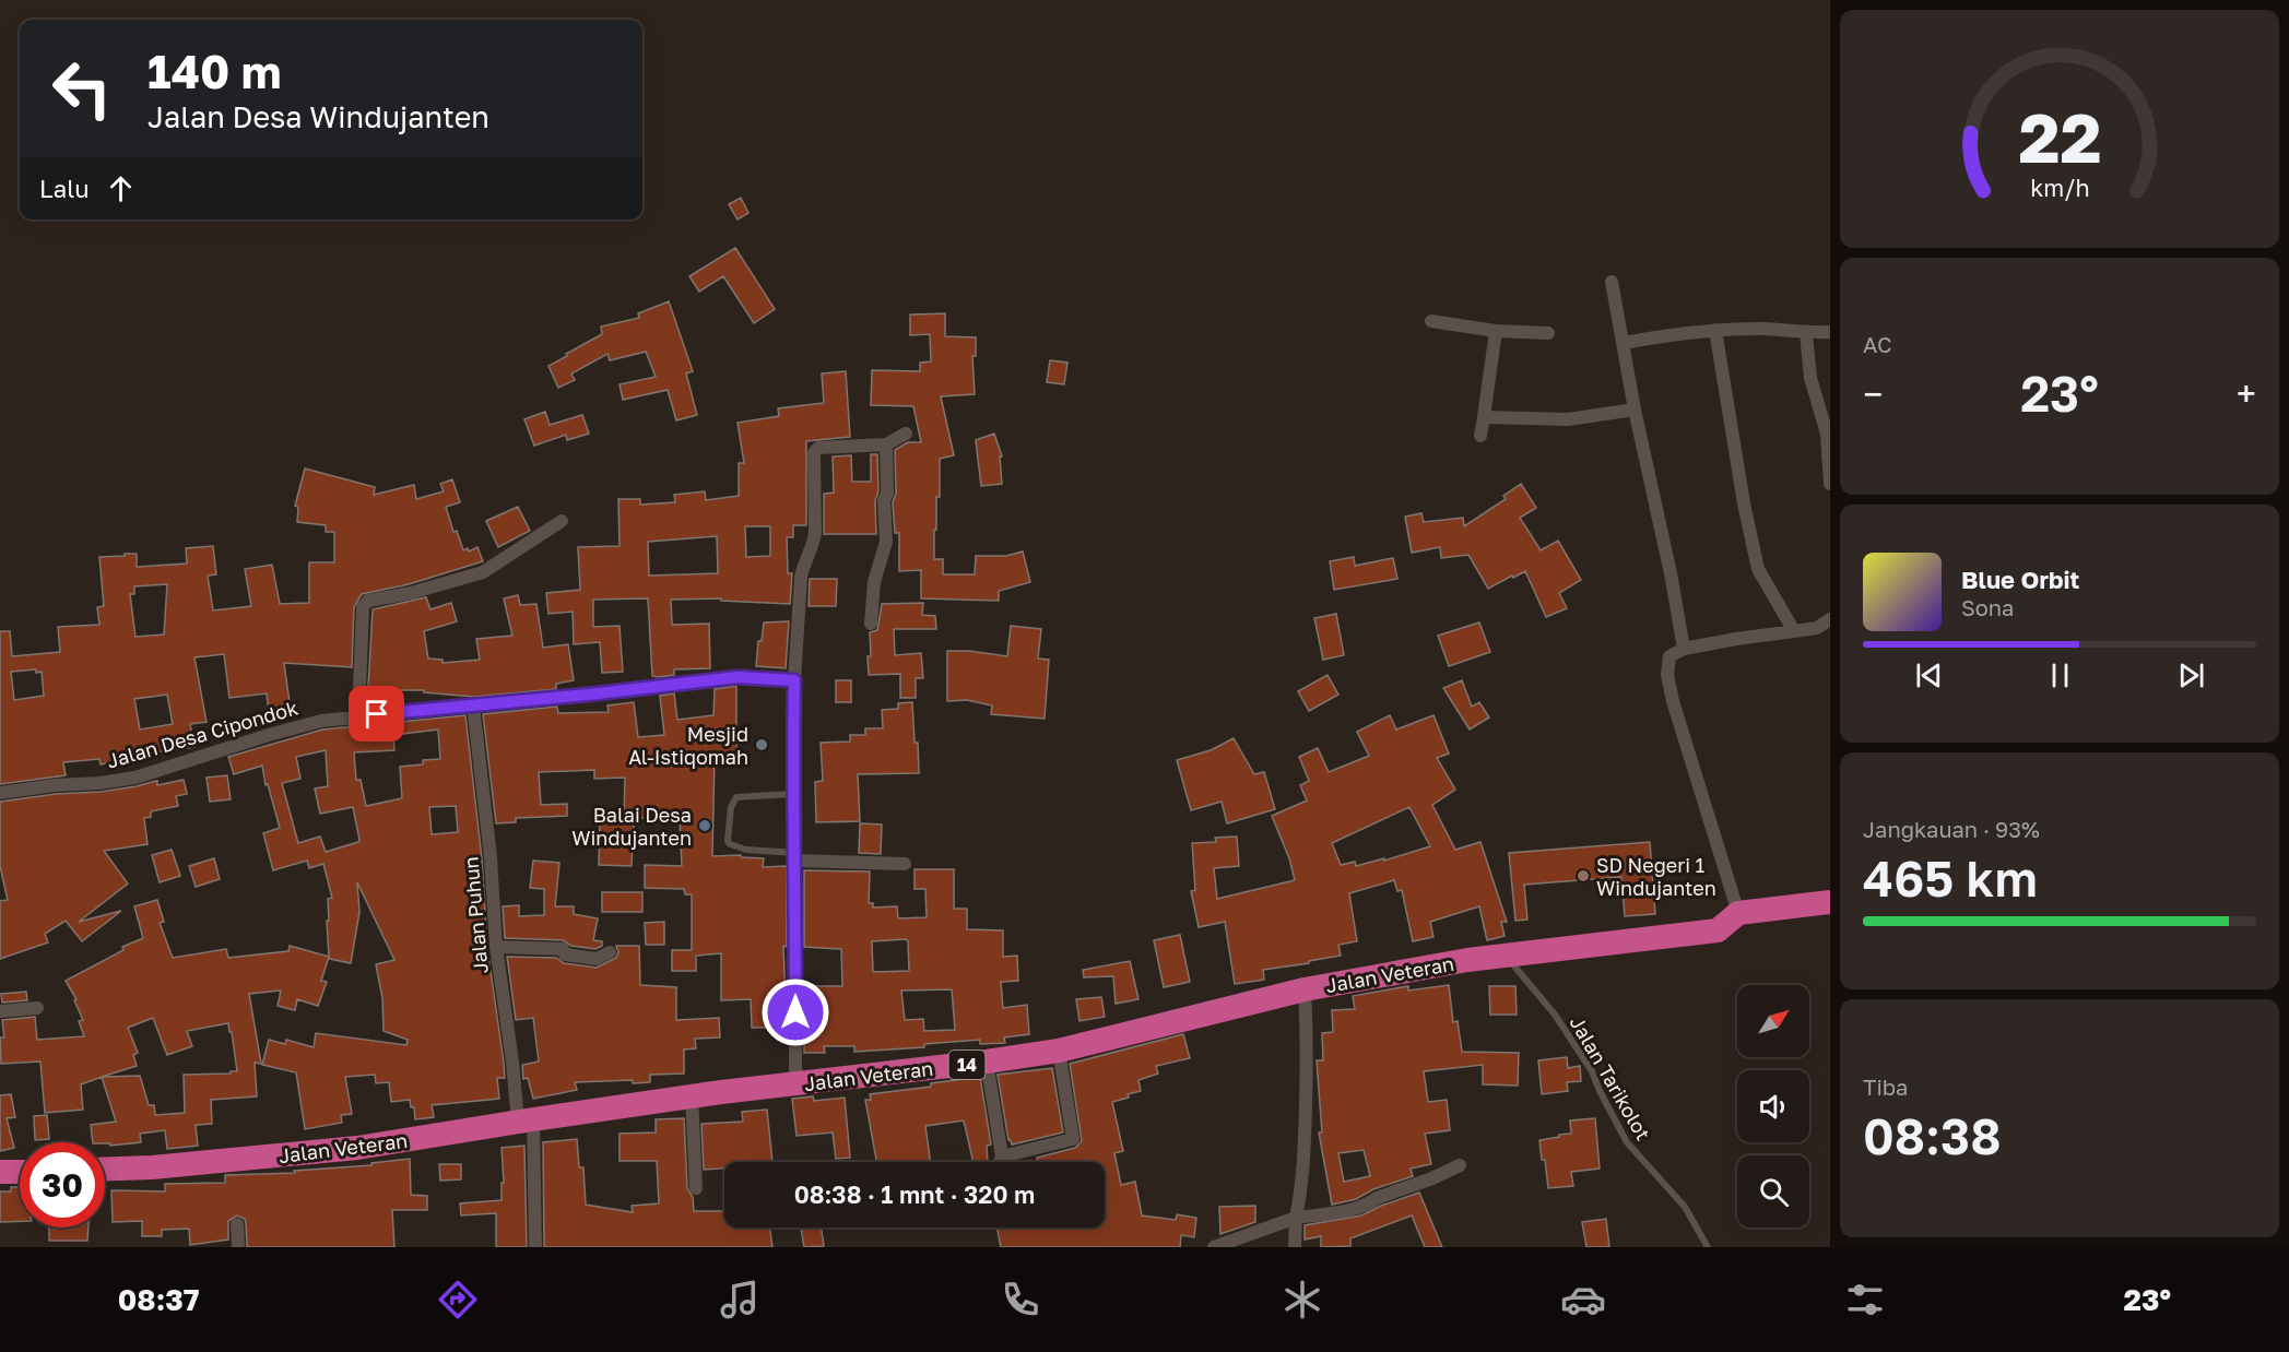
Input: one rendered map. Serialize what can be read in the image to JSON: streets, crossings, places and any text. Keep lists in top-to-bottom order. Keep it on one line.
{"streets":{"highway":["Jalan Veteran","14"],"street":["Jalan Desa Cipondok","Jalan Puhun"],"lane":["Jalan Tarikolot"]},"crossings":[["Jalan Desa Cipondok","Jalan Puhun"],["Jalan Puhun","Jalan Veteran"],["Jalan Veteran","Jalan Tarikolot"]],"places":["Mesjid Al-Istiqomah","Balai Desa Windujanten","SD Negeri 1 Windujanten"],"north":"top right","page":{"turn":["140 m","Jalan Desa Windujanten"],"then":"Lalu","tile":["AC",["Jangkauan · 93%","465 km"],["Tiba","08:38"]],"heat":["−","23°","+"],"song":["Blue Orbit","Sona"],"limit":"30","trip":"08:38 · 1 mnt · 320 m","tabs":["08:37","23°"],"gauge":["22","km/h"]}}
